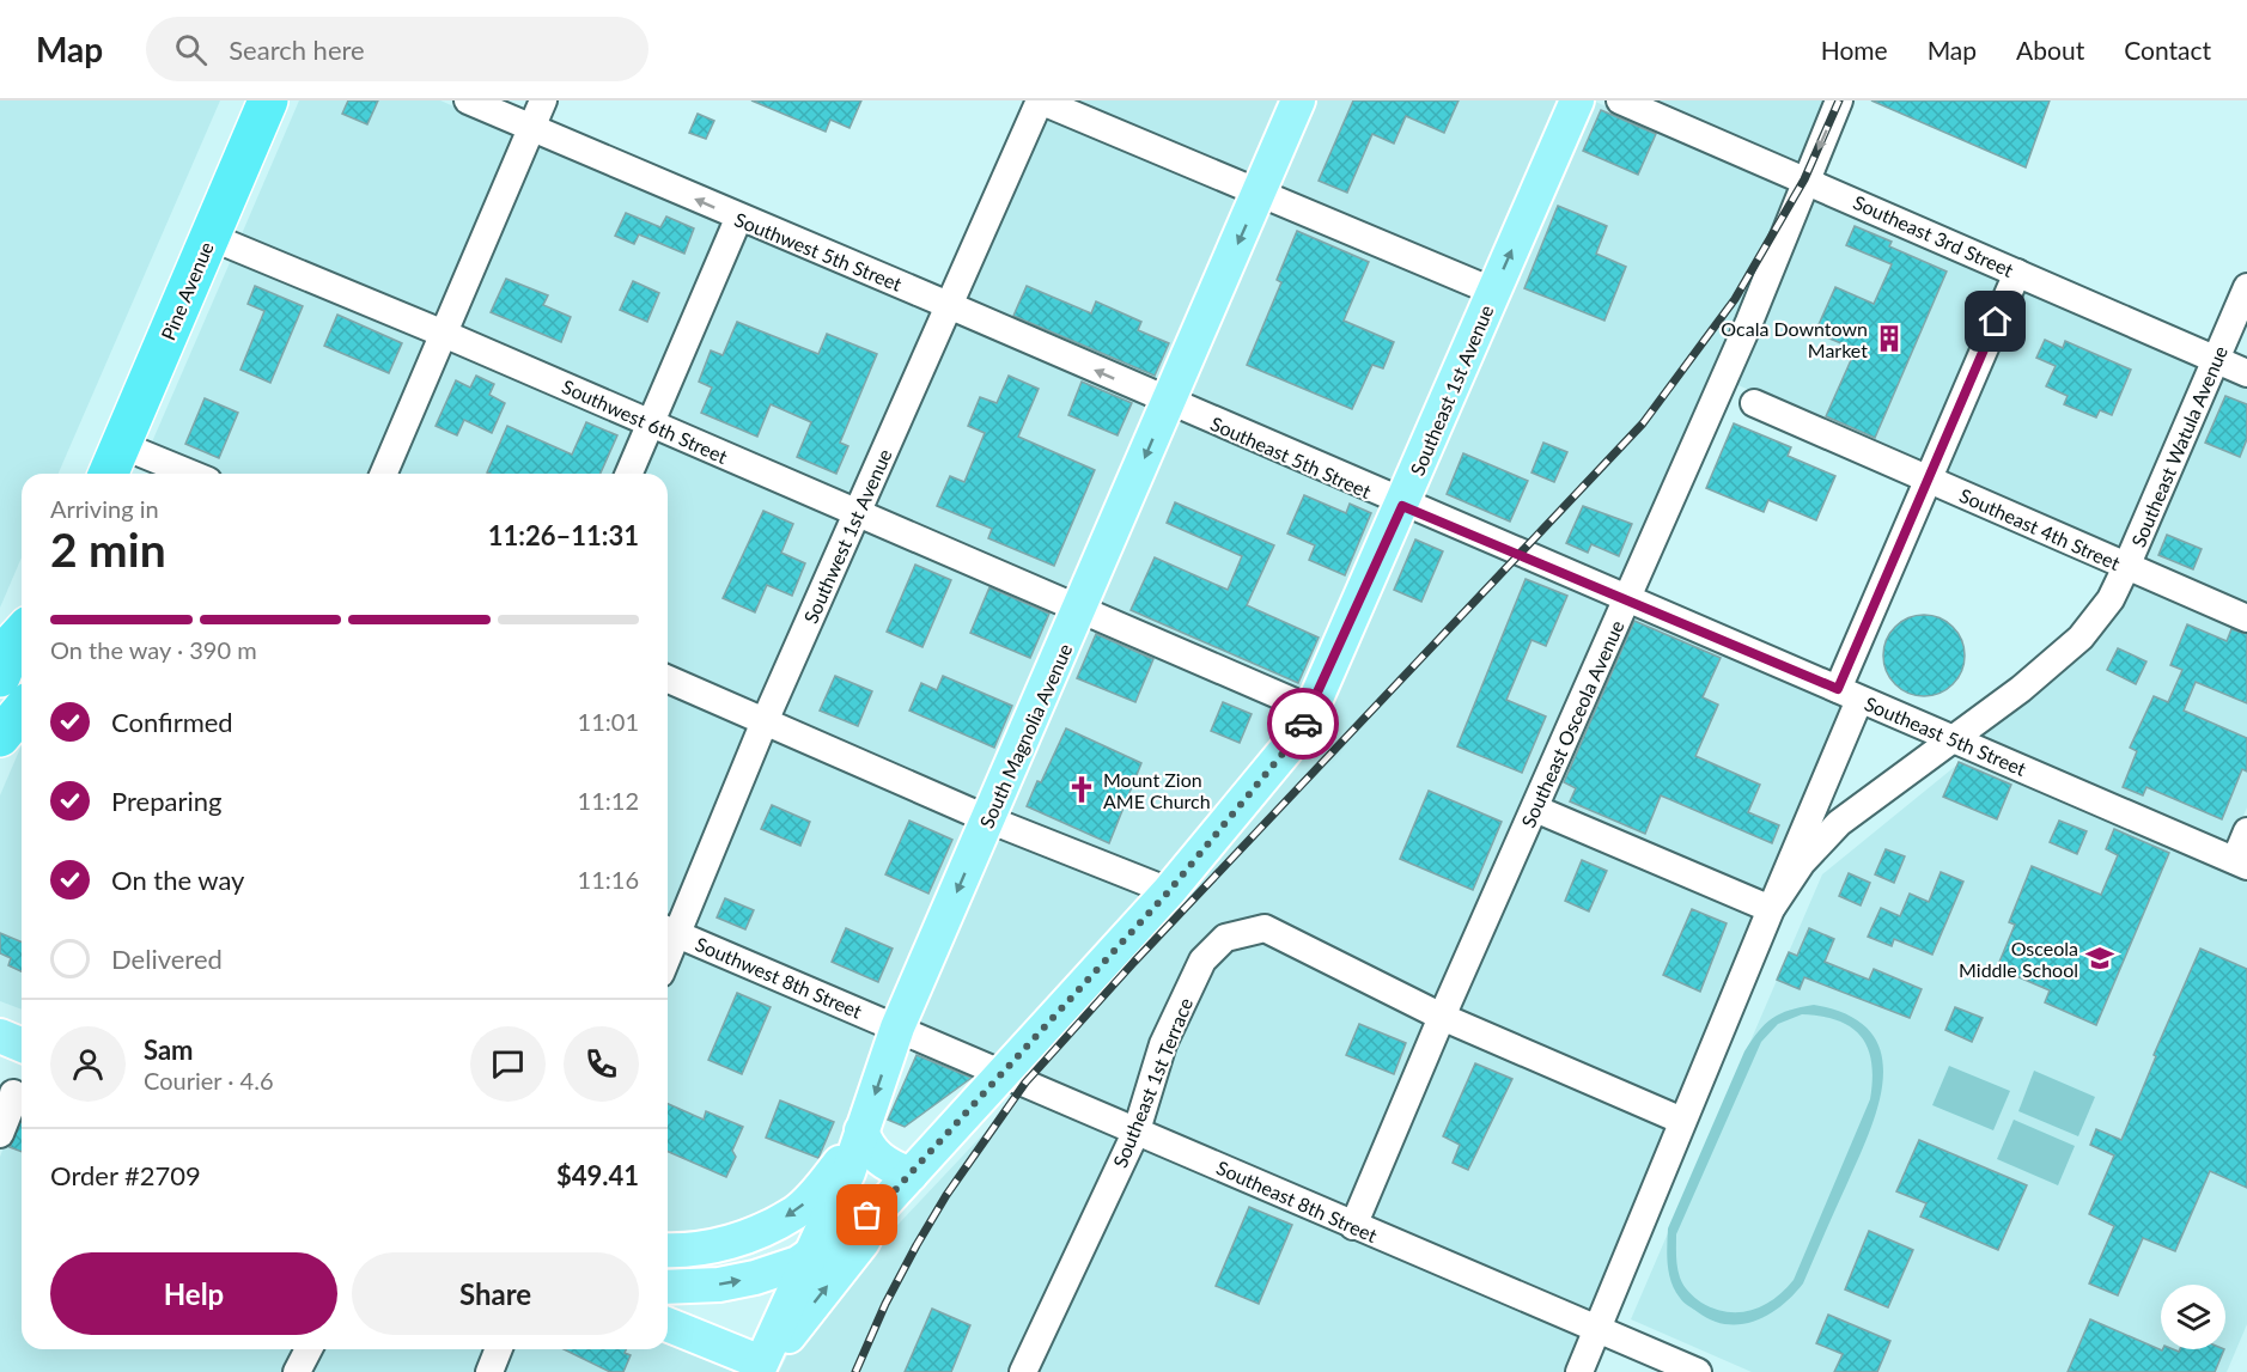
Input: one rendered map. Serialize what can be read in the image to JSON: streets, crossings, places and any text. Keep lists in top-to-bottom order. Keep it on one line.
{"streets":{"highway":["Pine Avenue"],"main road":["Southeast 1st Avenue","South Magnolia Avenue"],"street":["Southeast 3rd Street","Southwest 5th Street","Southwest 6th Street","Southeast Watula Avenue","Southeast 5th Street","Southeast 4th Street","Southwest 1st Avenue","Southeast Osceola Avenue","Southwest 8th Street","Southeast 1st Terrace","Southeast 8th Street"]},"crossings":[["Southeast 3rd Street","Southeast Watula Avenue"],["Southeast 3rd Street","Southeast Osceola Avenue"],["Southwest 5th Street","Southeast 5th Street"],["Southwest 5th Street","Southwest 1st Avenue"],["Southwest 5th Street","South Magnolia Avenue"],["Pine Avenue","Southwest 6th Street"],["Southeast 1st Avenue","Southwest 6th Street"],["Southeast 1st Avenue","Southeast 5th Street"],["Southeast 1st Avenue","Southeast 8th Street"],["Southwest 6th Street","Southwest 1st Avenue"],["Southwest 6th Street","South Magnolia Avenue"],["Southeast Watula Avenue","Southeast 5th Street"],["Southeast Watula Avenue","Southeast 4th Street"],["Southeast 5th Street","Southeast Osceola Avenue"],["Southeast 5th Street","South Magnolia Avenue"],["Southwest 1st Avenue","Southwest 8th Street"],["Southeast Osceola Avenue","Southeast 1st Terrace"],["Southeast Osceola Avenue","Southeast 8th Street"],["South Magnolia Avenue","Southwest 8th Street"],["South Magnolia Avenue","Southeast 8th Street"],["Southwest 8th Street","Southeast 8th Street"],["Southeast 1st Terrace","Southeast 8th Street"]],"one_way":["South Magnolia Avenue"],"places":{"building":["Ocala Downtown Market"],"church":["Mount Zion AME Church"],"school or university":["Osceola Middle School"]},"page":{"header":"Map","search":"Search here","nav":["Home","Map","About","Contact"],"heading":["2 min","Arriving in","11:26–11:31"],"panel":["Sam","Courier · 4.6","Order #2709","$49.41"],"bar":"On the way · 390 m","list":[["Confirmed","11:01"],["Preparing","11:12"],["On the way","11:16"],"Delivered"],"buttons":["Help","Share"]}}
